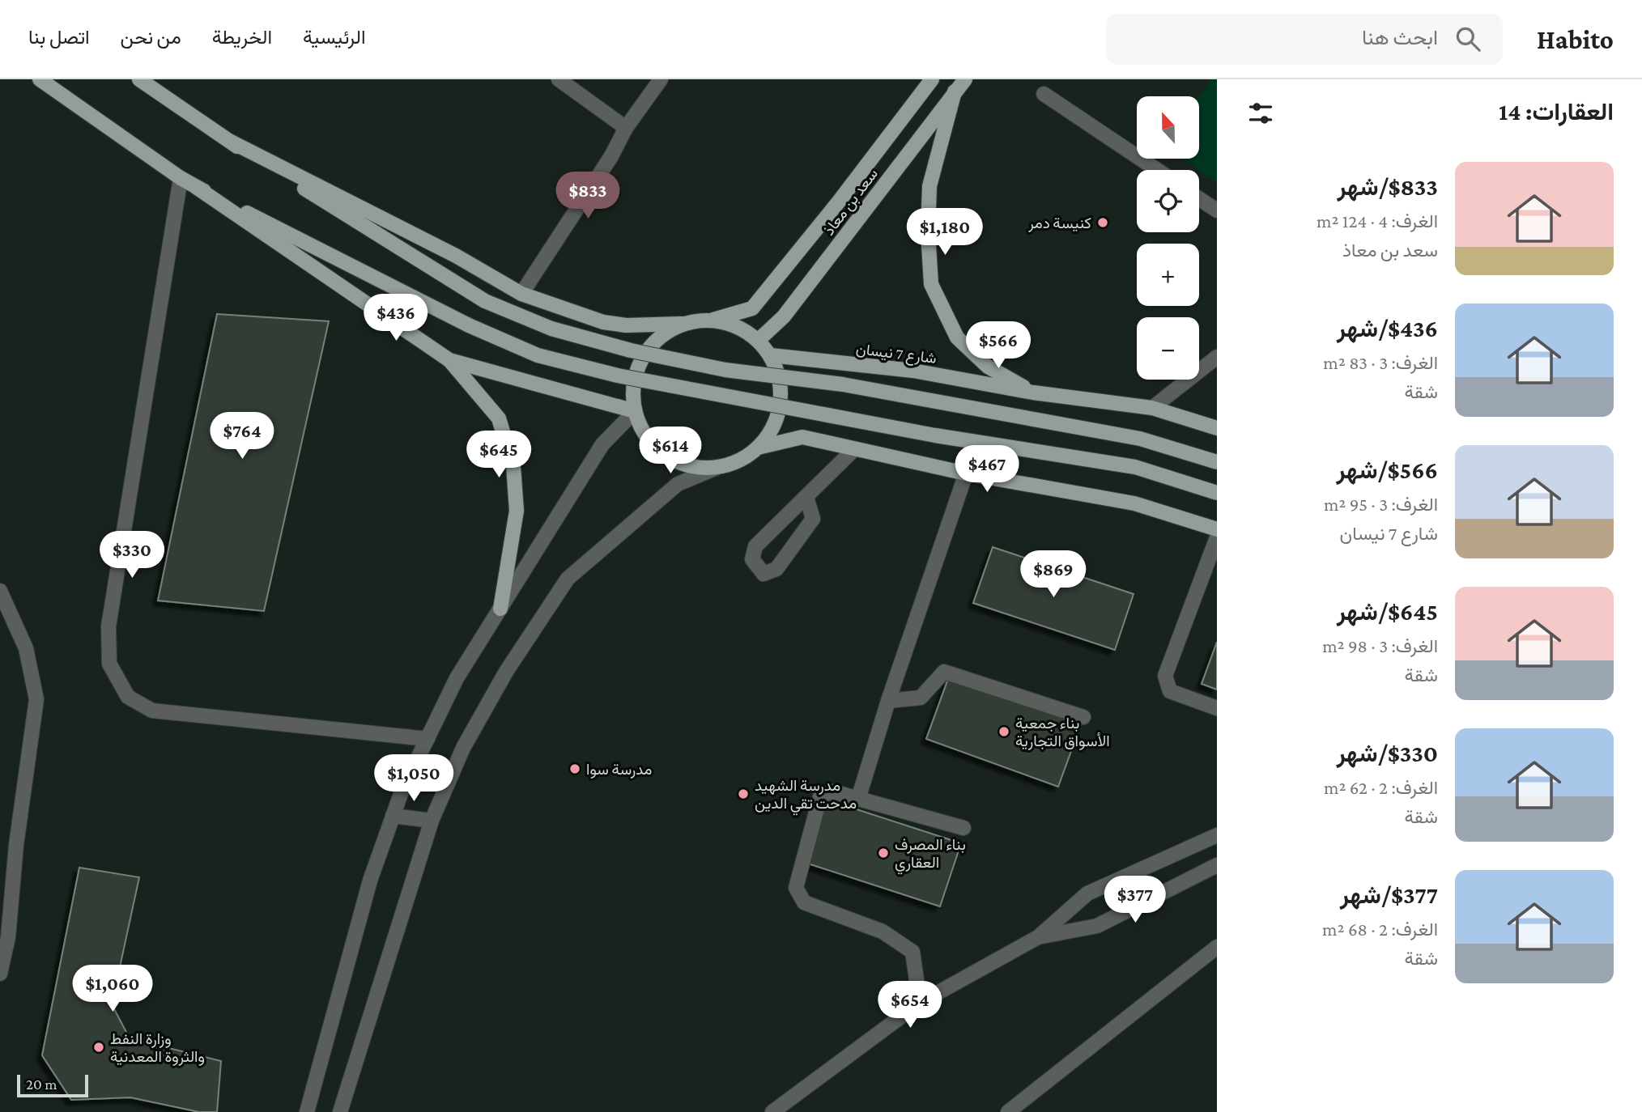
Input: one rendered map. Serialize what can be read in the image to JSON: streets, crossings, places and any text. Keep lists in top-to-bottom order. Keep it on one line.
{"streets":{"main road":["سعد بن معاذ","شارع 7 نيسان"]},"crossings":[["سعد بن معاذ","شارع 7 نيسان"]],"places":["كنيسة دمر","بناء جمعية الأسواق التجارية","مدرسة سوا","مدرسة الشهيد مدحت تقي الدين","بناء المصرف العقاري","وزارة النفط والثروة المعدنية"],"scale_bar":"20 m","north":"top","page":{"header":"Habito","search":"ابحث هنا","nav":["الرئيسية","الخريطة","من نحن","اتصل بنا"],"heading":"العقارات: 14","map_buttons":["+","−"],"list":[{"name":"$833/شهر","note":"الغرف: 4 · 124 m² · سعد بن معاذ"},{"name":"$436/شهر","note":"الغرف: 3 · 83 m² · شقة"},{"name":"$566/شهر","note":"الغرف: 3 · 95 m² · شارع 7 نيسان"},{"name":"$645/شهر","note":"الغرف: 3 · 98 m² · شقة"},{"name":"$330/شهر","note":"الغرف: 2 · 62 m² · شقة"},{"name":"$377/شهر","note":"الغرف: 2 · 68 m² · شقة"}],"price":["$833","$1,180","$436","$566","$764","$614","$645","$467","$330","$869","$1,050","$377","$1,060","$654"],"scale":"20 m"}}
